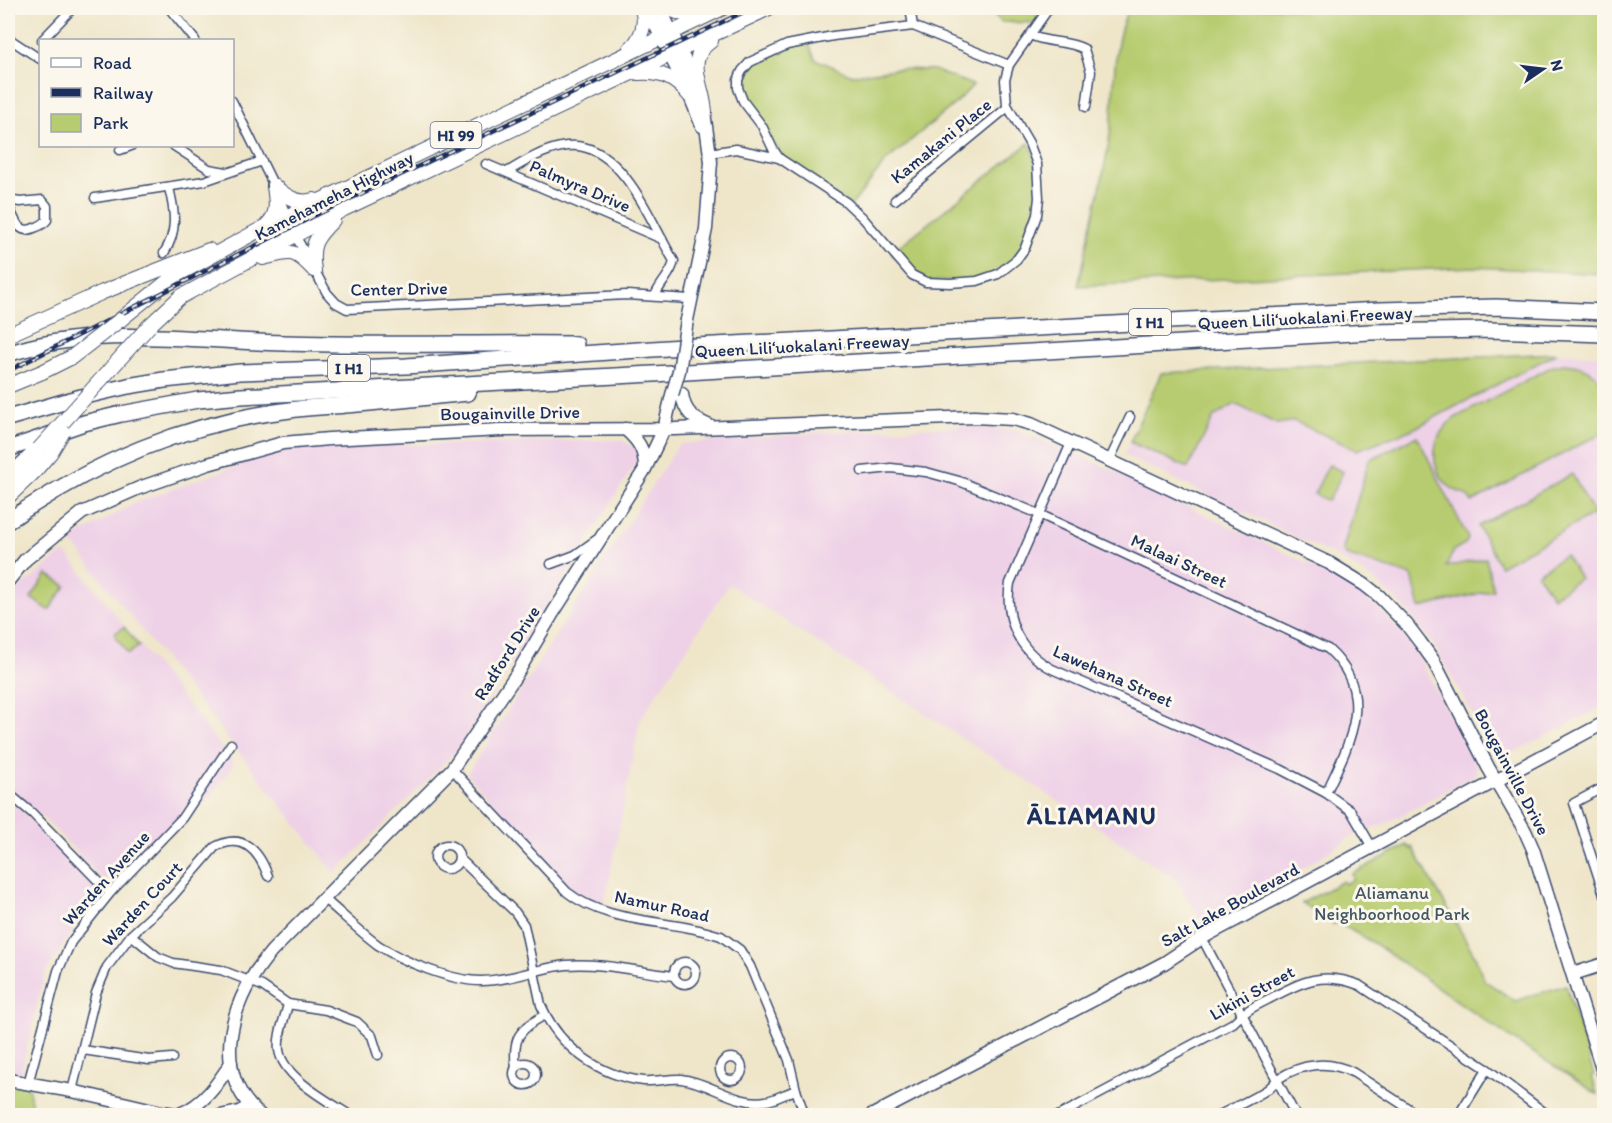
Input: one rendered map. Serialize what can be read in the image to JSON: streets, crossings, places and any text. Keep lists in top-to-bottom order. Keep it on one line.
{"streets":{"highway":["Queen Liliʻuokalani Freeway","I H1"],"main road":["HI 99","Kamehameha Highway"],"street":["Kamakani Place","Palmyra Drive","Center Drive","Bougainville Drive","Malaai Street","Radford Drive","Lawehana Street","Warden Avenue","Warden Court","Salt Lake Boulevard","Namur Road","Likini Street"]},"crossings":[["Kamehameha Highway","Center Drive"],["Bougainville Drive","Radford Drive"],["Bougainville Drive","Lawehana Street"],["Bougainville Drive","Salt Lake Boulevard"],["Malaai Street","Lawehana Street"],["Radford Drive","Namur Road"],["Lawehana Street","Salt Lake Boulevard"]],"districts":["ĀLIAMANU"],"parks":["Aliamanu Neighboorhood Park"],"legend":["Road","Railway","Park"],"north":"right"}
